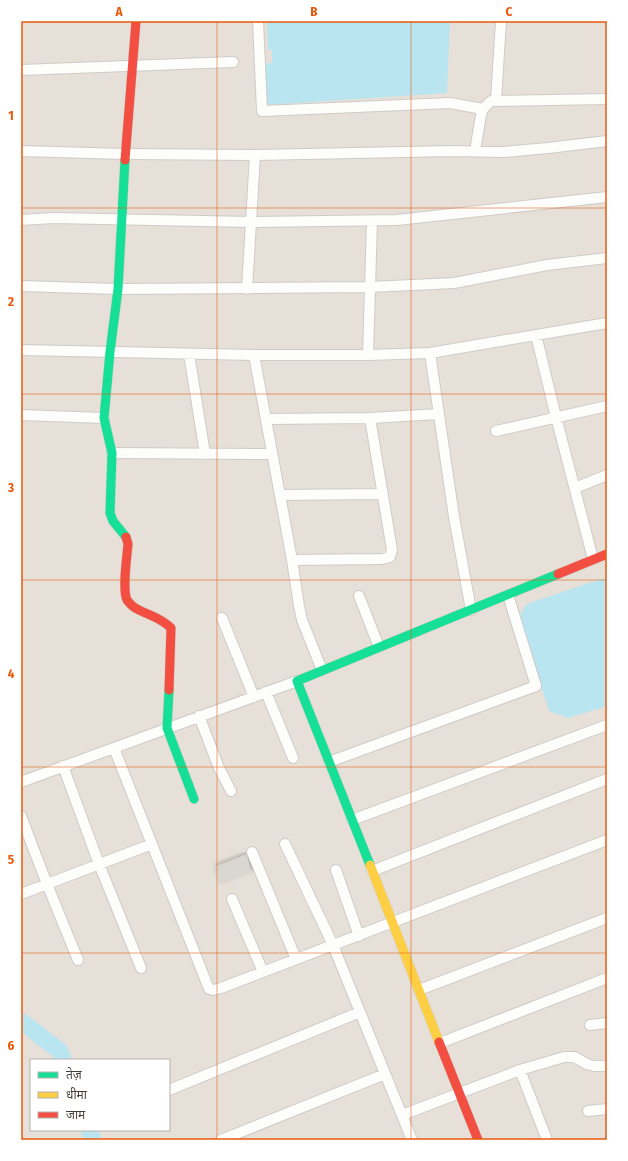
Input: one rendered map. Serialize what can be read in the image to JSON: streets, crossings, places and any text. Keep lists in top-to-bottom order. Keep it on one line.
{"legend":["तेज़","धीमा","जाम"],"grid":{"columns":["A","B","C"],"rows":["1","2","3","4","5","6"]}}
